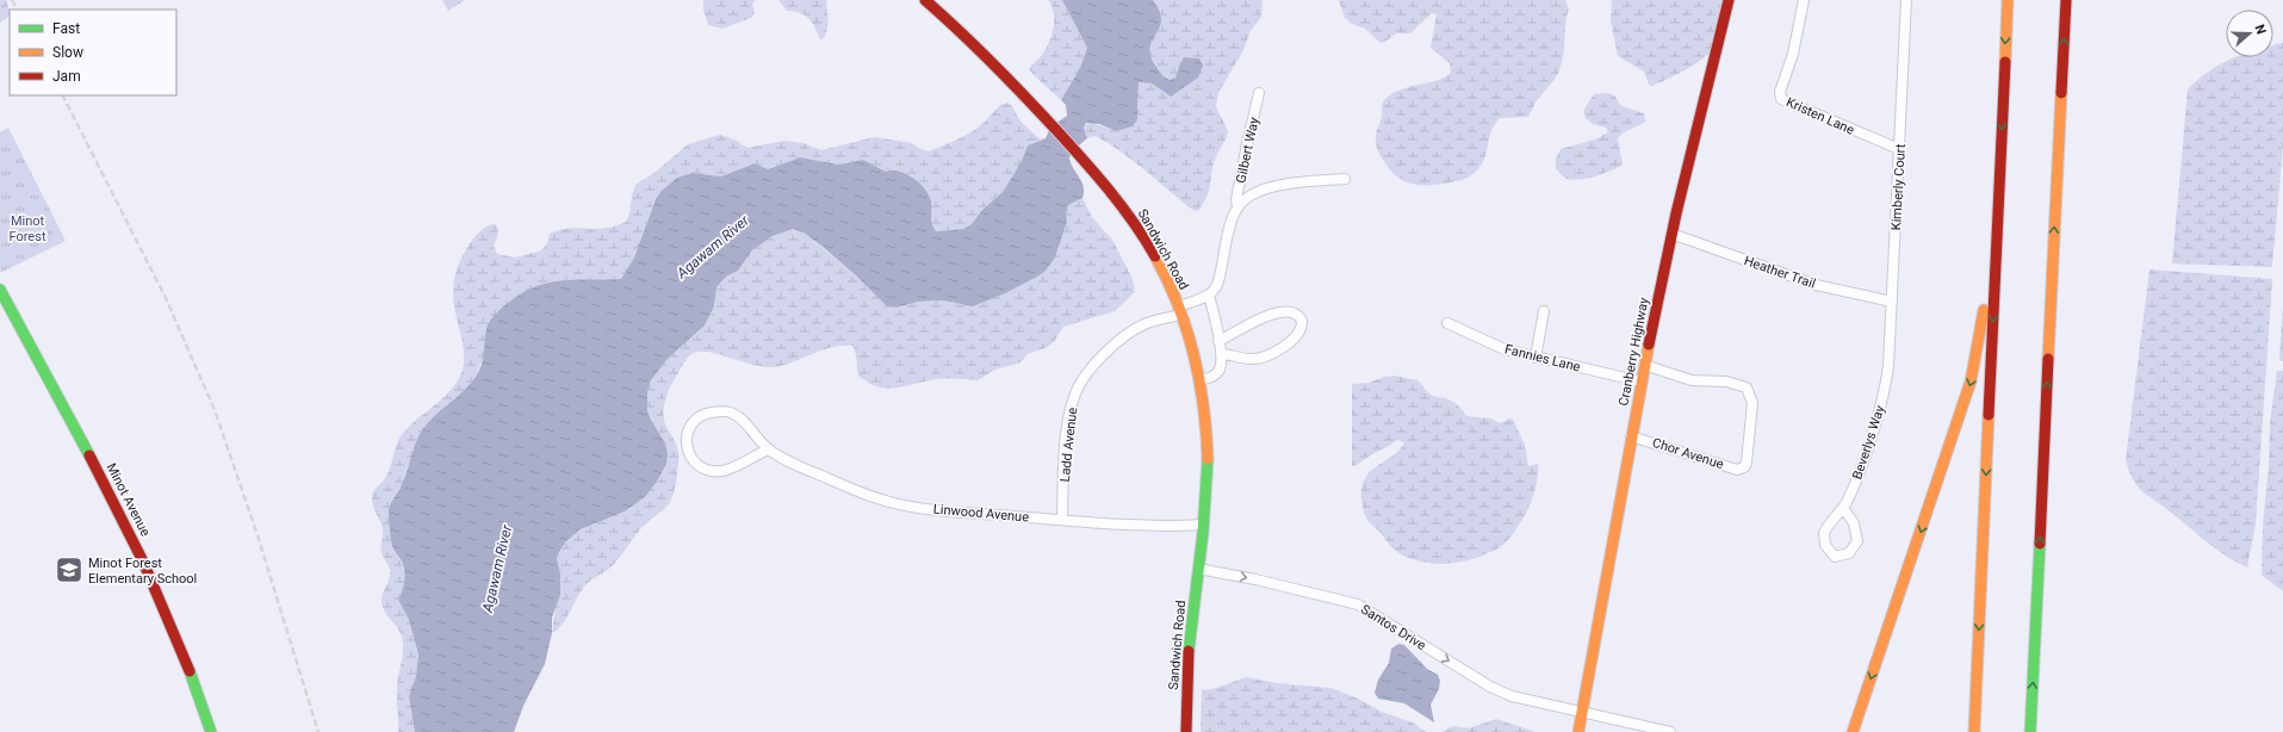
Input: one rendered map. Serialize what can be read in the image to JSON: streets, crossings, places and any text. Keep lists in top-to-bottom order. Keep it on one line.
{"streets":{"main road":["Sandwich Road","Cranberry Highway","Minot Avenue"],"street":["Kristen Lane","Gilbert Way","Kimberly Court","Heather Trail","Fannies Lane","Beverlys Way","Ladd Avenue","Chor Avenue","Linwood Avenue","Santos Drive"]},"crossings":[["Kristen Lane","Kimberly Court"],["Gilbert Way","Ladd Avenue"],["Kimberly Court","Heather Trail"],["Kimberly Court","Beverlys Way"],["Sandwich Road","Ladd Avenue"],["Sandwich Road","Linwood Avenue"],["Sandwich Road","Santos Drive"],["Heather Trail","Cranberry Highway"],["Cranberry Highway","Fannies Lane"],["Cranberry Highway","Chor Avenue"],["Cranberry Highway","Santos Drive"],["Ladd Avenue","Linwood Avenue"]],"one_way":["Santos Drive"],"water":["Agawam River"],"parks":["Minot Forest"],"places":{"school or university":["Minot Forest Elementary School"]},"legend":["Fast","Slow","Jam"],"north":"right"}
